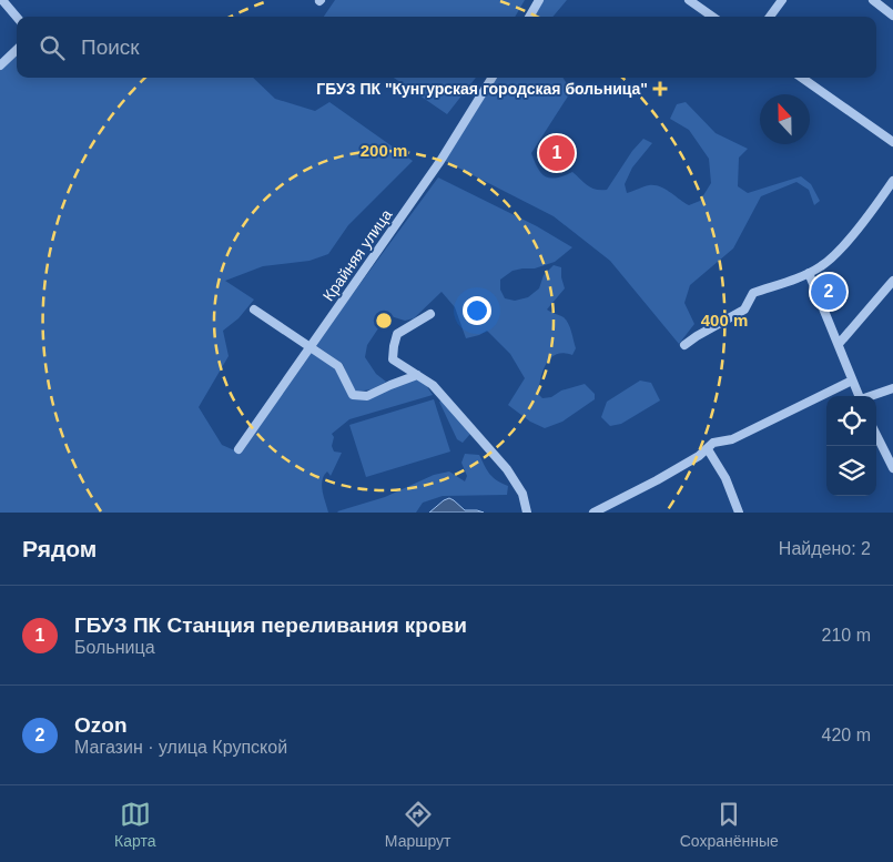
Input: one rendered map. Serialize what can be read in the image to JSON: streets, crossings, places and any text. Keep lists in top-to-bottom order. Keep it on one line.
{"streets":{"street":["Крайняя улица"]},"places":{"health":["ГБУЗ ПК \"Кунгурская городская больница\""]},"north":"top","page":{"search":"Поиск","pins":["1","2"],"heading":["Рядом","Найдено: 2"],"list":[{"mark":"1","name":"ГБУЗ ПК Станция переливания крови","note":"Больница","value":"210 m"},{"mark":"2","name":"Ozon","note":"Магазин · улица Крупской","value":"420 m"}],"nav":["Карта","Маршрут","Сохранённые"]},"rings":["200 m","400 m"]}
